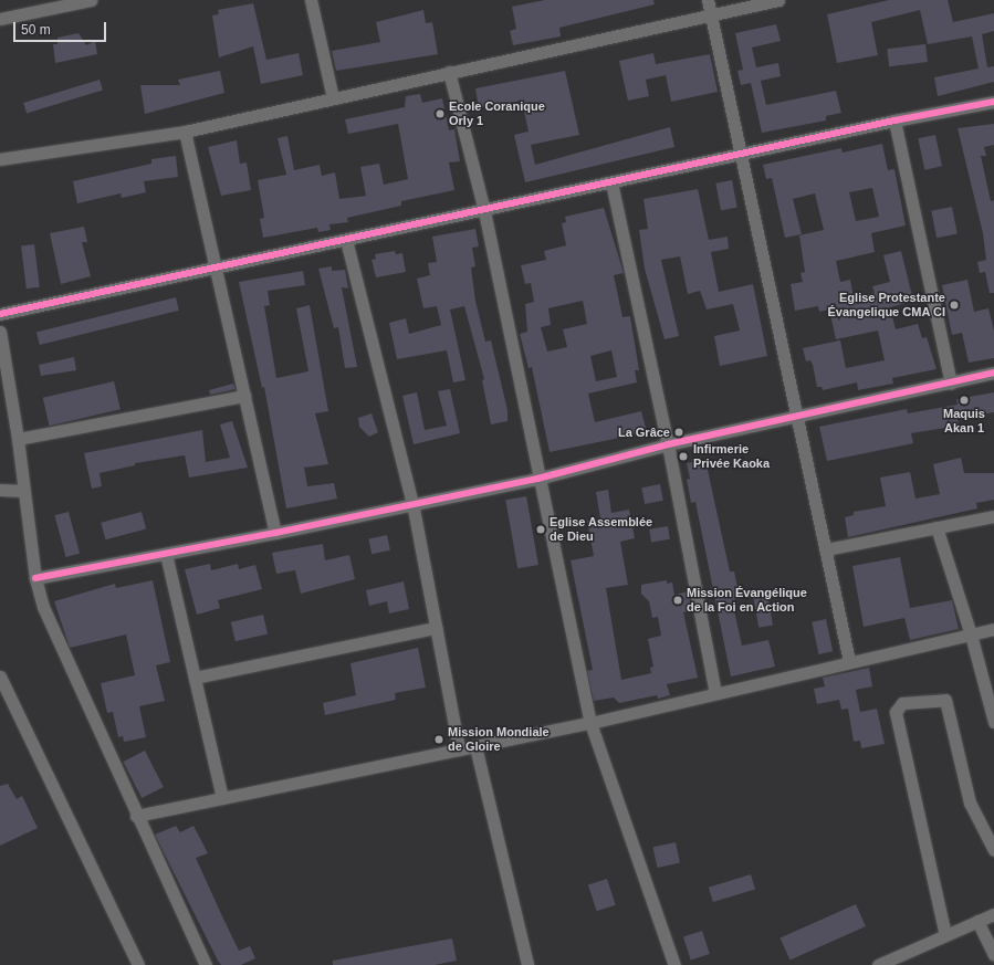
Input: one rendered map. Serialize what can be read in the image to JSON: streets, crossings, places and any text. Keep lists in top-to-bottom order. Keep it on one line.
{"places":["Ecole Coranique Orly 1","Eglise Protestante Évangelique CMA CI","Maquis Akan 1","La Grâce","Infirmerie Privée Kaoka","Eglise Assemblée de Dieu","Mission Évangélique de la Foi en Action","Mission Mondiale de Gloire"],"scale_bar":"50 m"}
